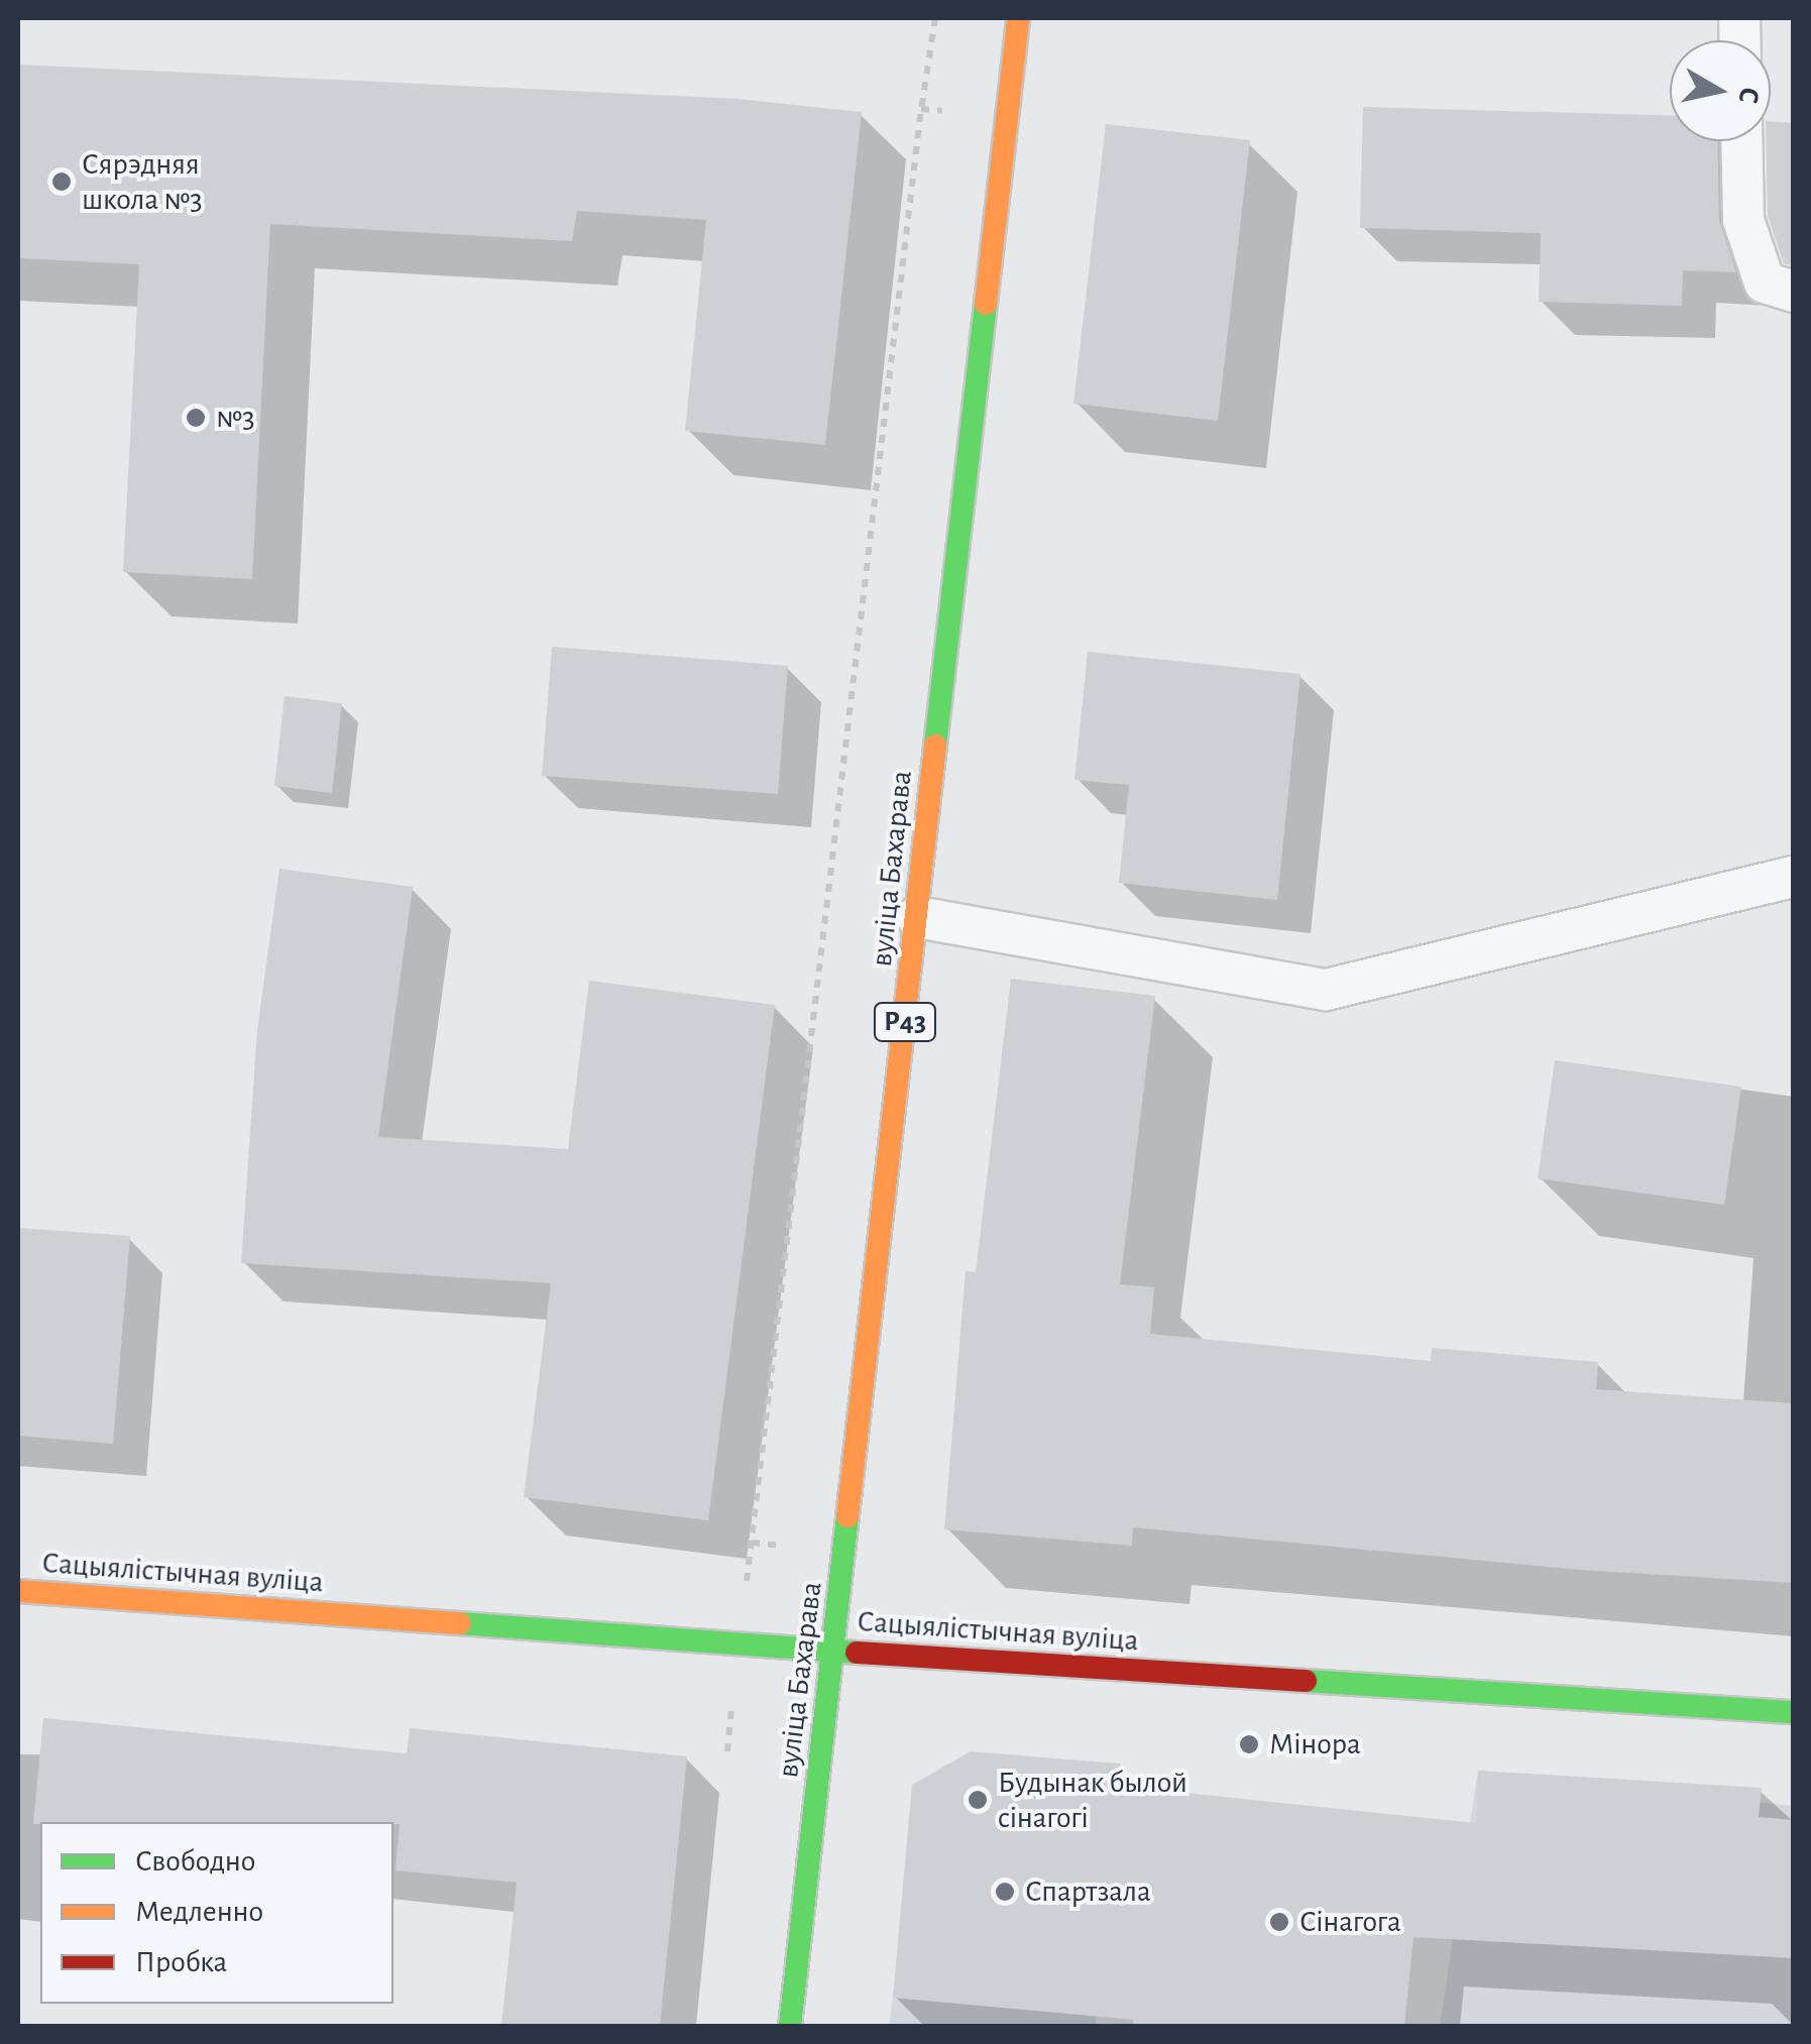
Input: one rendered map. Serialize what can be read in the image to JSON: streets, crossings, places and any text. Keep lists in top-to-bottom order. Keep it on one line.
{"streets":{"main road":["вуліца Бахарава","Р43","Сацыялістычная вуліца"]},"crossings":[["вуліца Бахарава","Сацыялістычная вуліца"]],"places":["Сярэдняя школа №3","№3","Мінора","Будынак былой сінагогі","Спартзала","Сінагога"],"legend":["Свободно","Медленно","Пробка"],"north":"right"}
